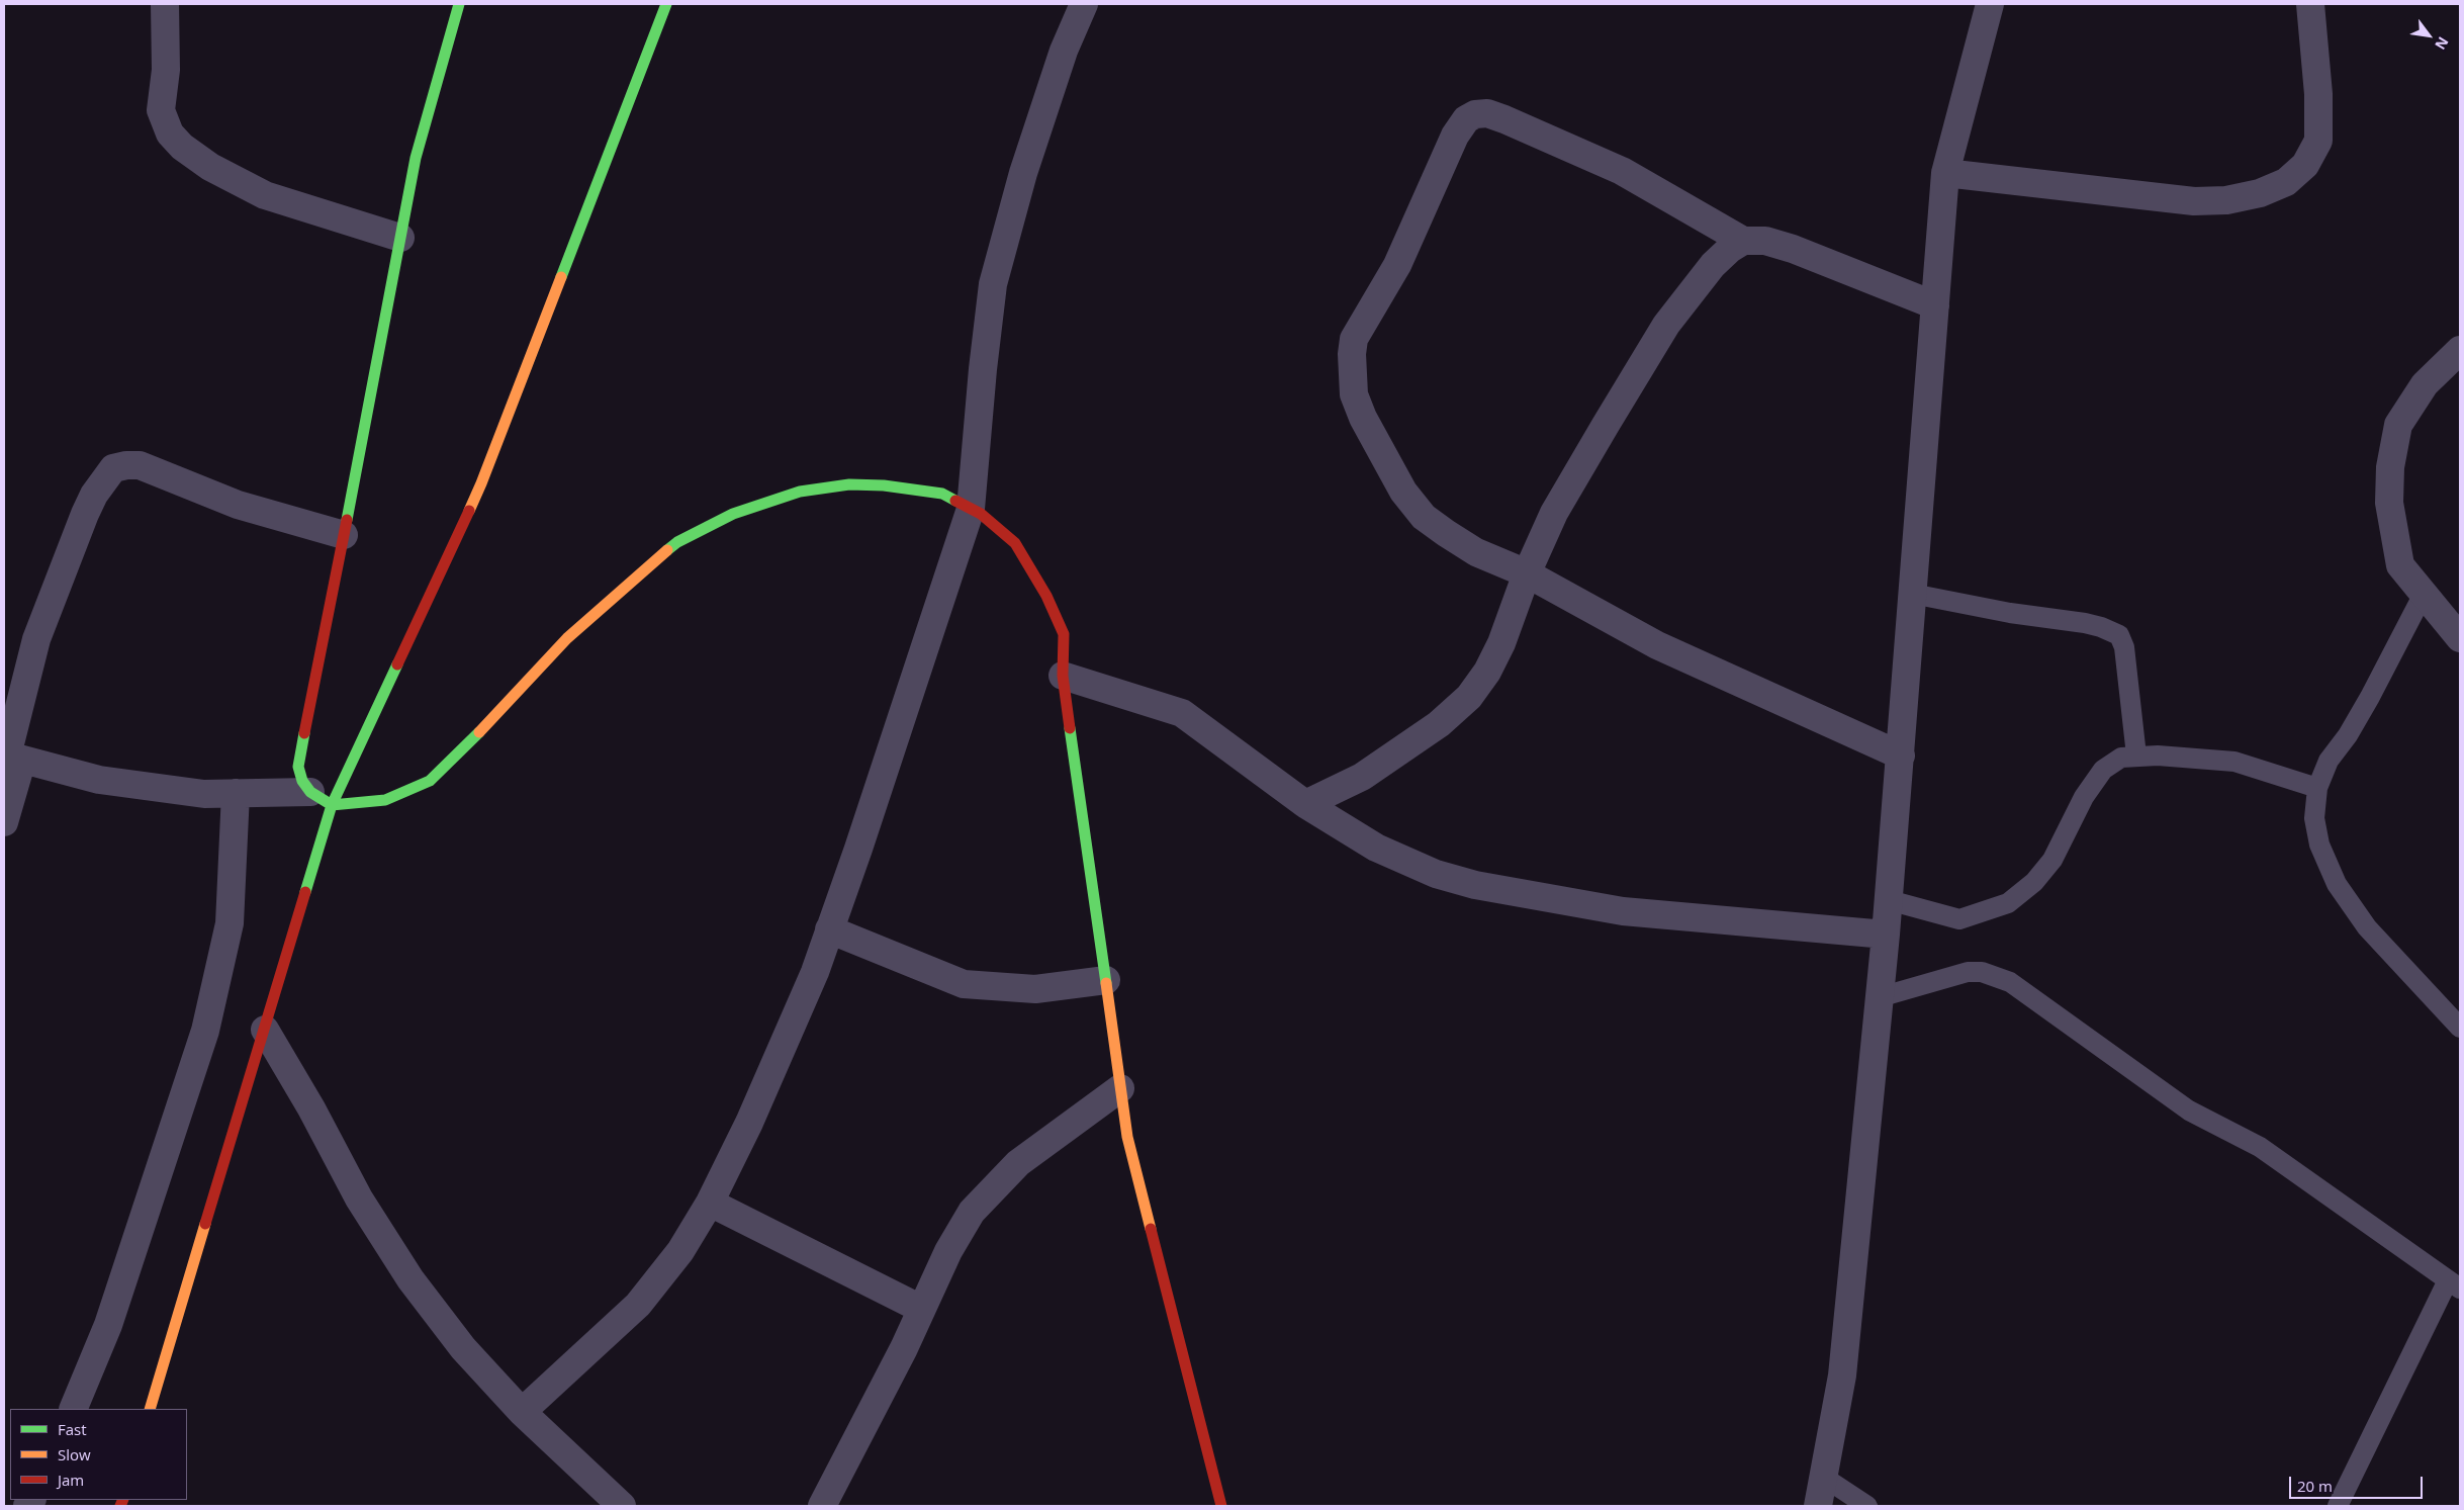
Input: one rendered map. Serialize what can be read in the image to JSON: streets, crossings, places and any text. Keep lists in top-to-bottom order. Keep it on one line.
{"legend":["Fast","Slow","Jam"],"scale_bar":"20 m","north":"bottom right"}
